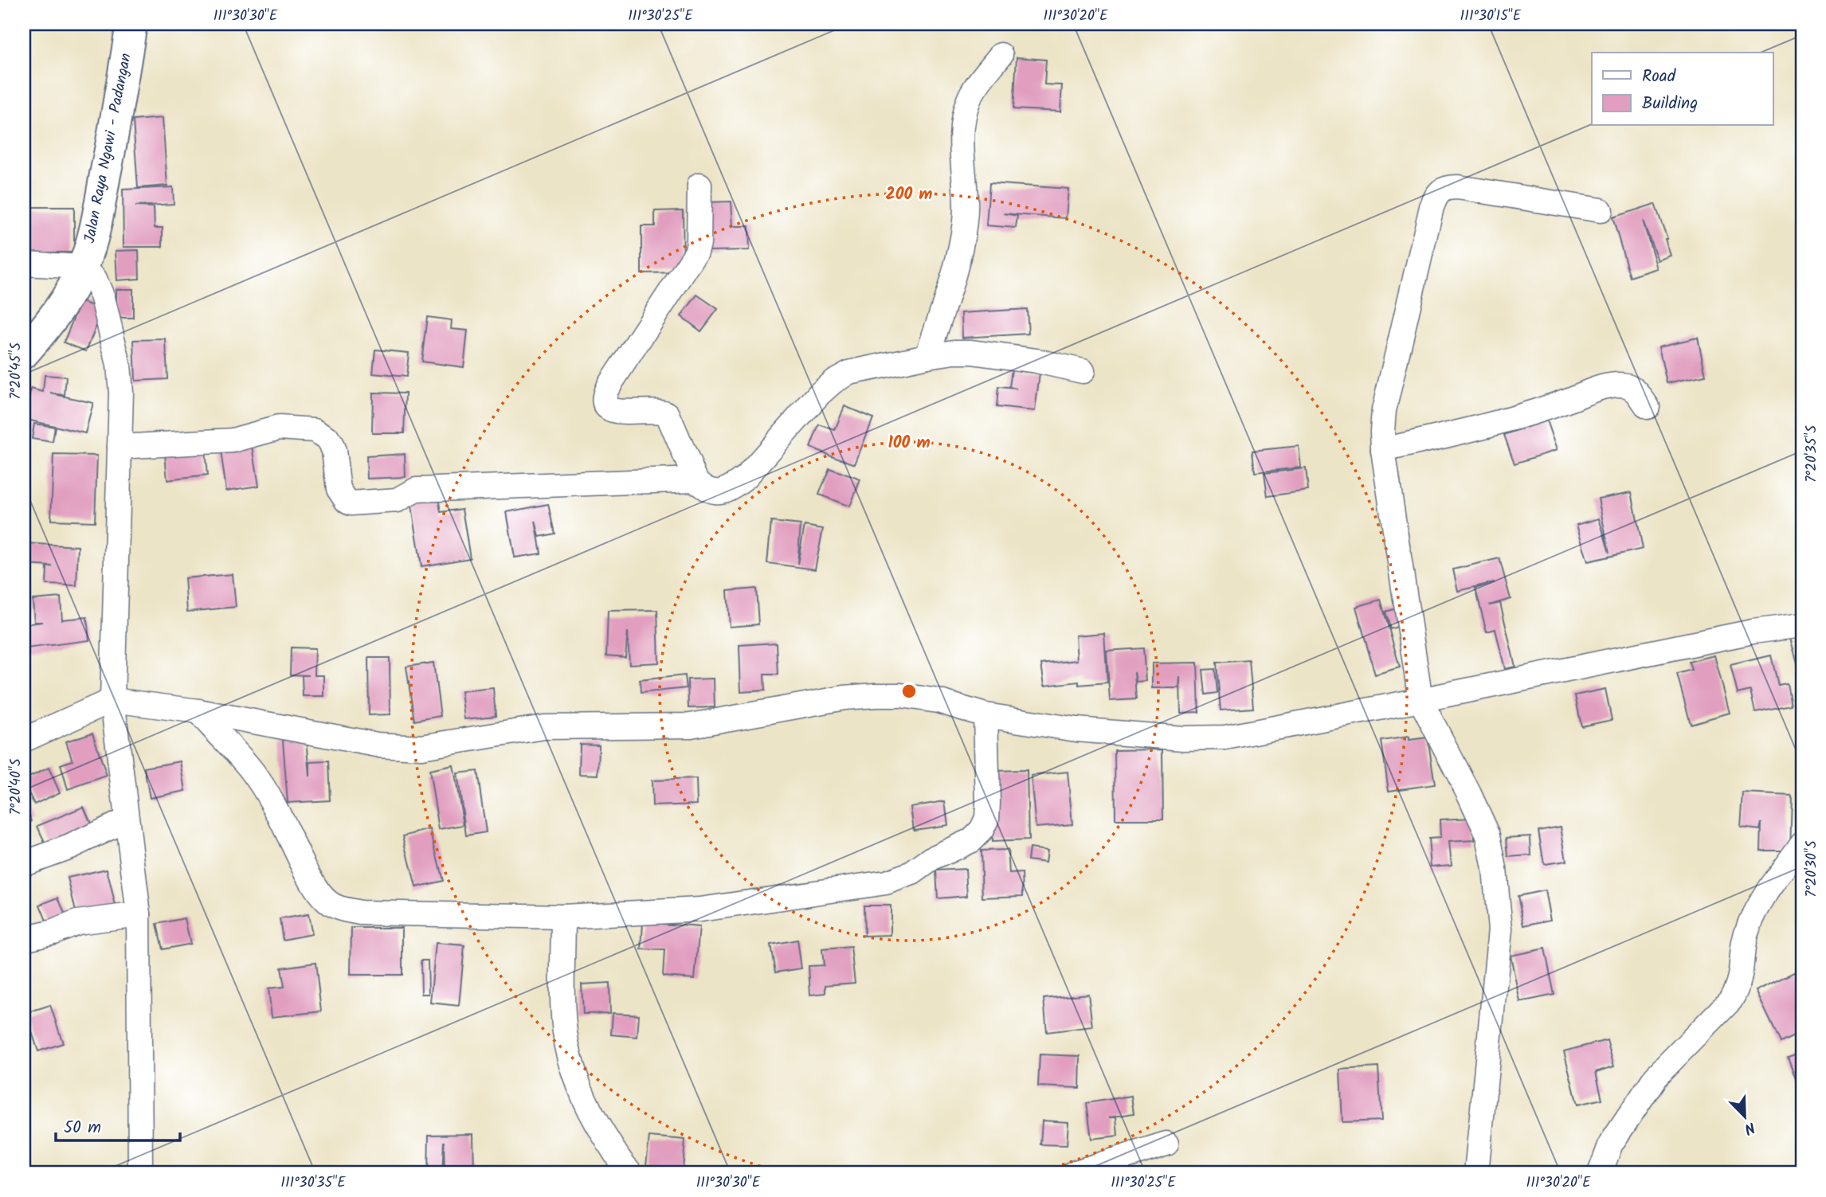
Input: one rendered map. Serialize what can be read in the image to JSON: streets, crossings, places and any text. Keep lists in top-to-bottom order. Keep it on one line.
{"streets":{"highway":["Jalan Raya Ngawi - Padangan"]},"legend":["Road","Building"],"scale_bar":"50 m","north":"bottom right","coordinates":["111°30'30\"E","111°30'25\"E","111°30'20\"E","111°30'15\"E","7°20'45\"S","7°20'35\"S","7°20'40\"S","7°20'30\"S","111°30'35\"E"],"rings":["200 m","100 m"]}
